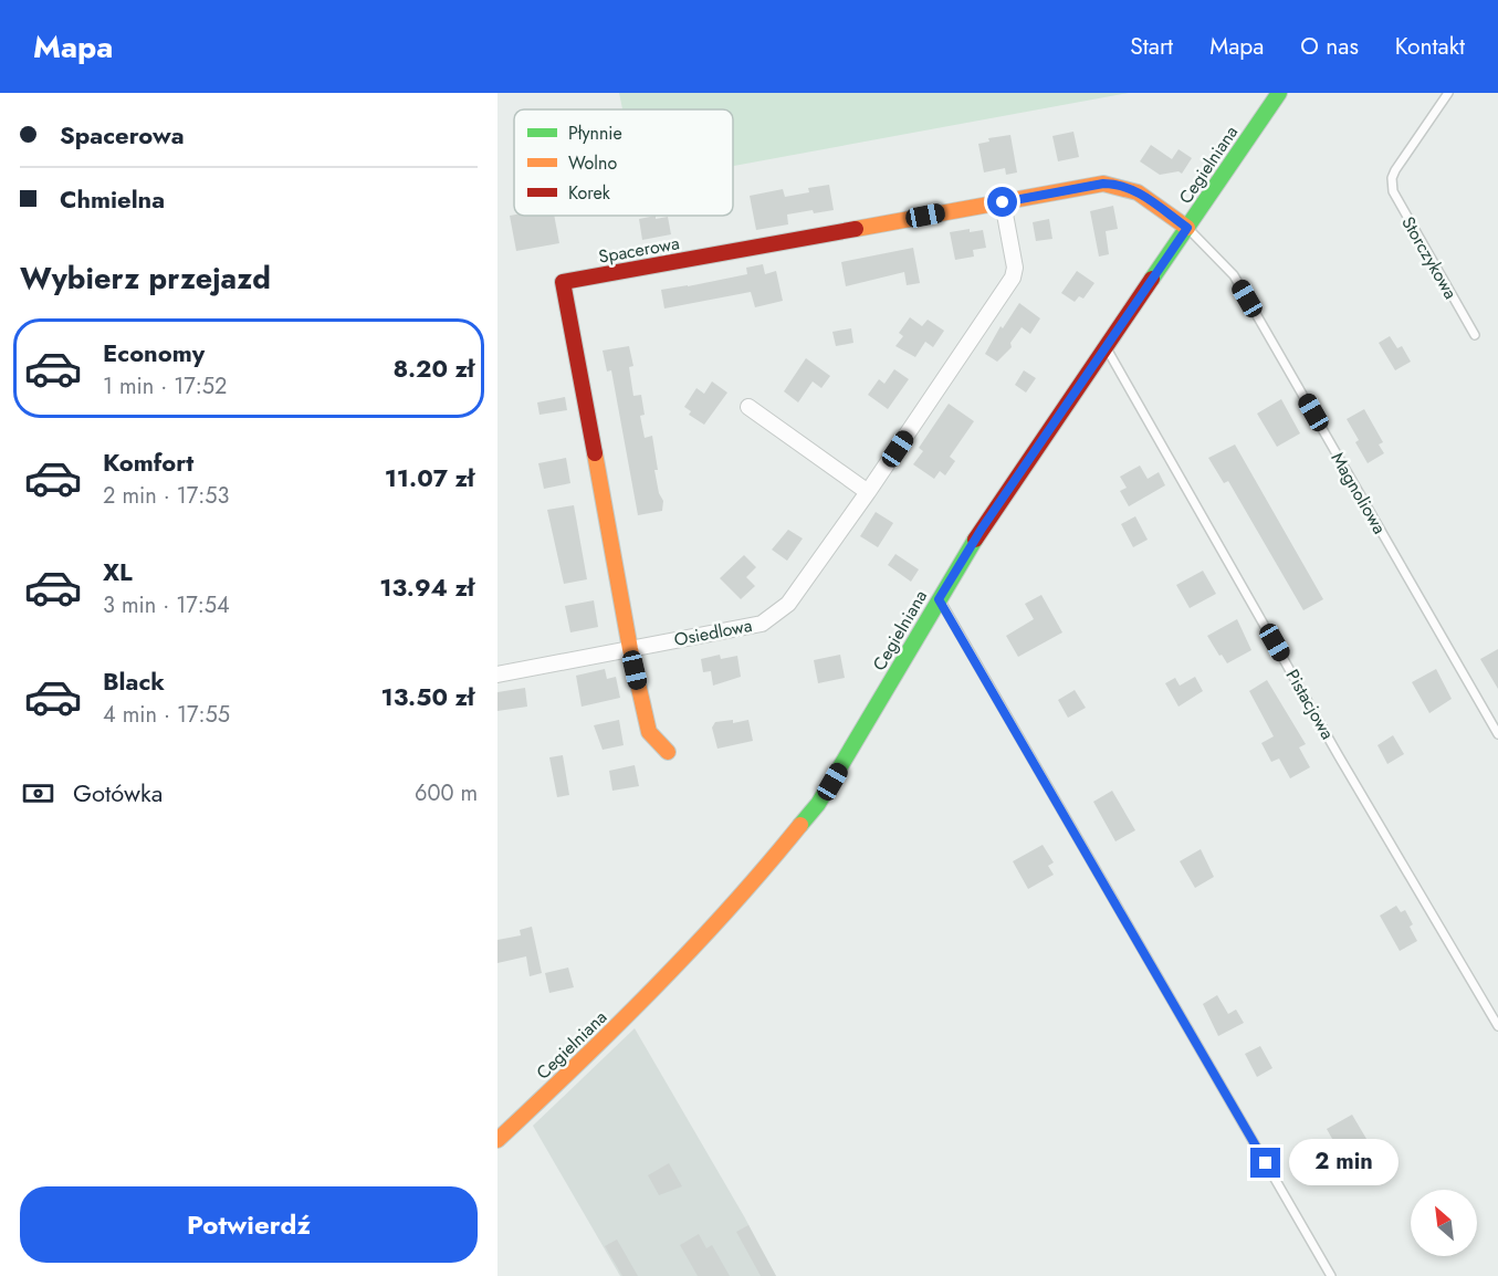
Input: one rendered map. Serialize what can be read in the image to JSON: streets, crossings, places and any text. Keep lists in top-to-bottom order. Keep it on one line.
{"streets":{"street":["Cegielniana","Spacerowa","Osiedlowa"],"lane":["Storczykowa","Magnoliowa","Pistacjowa"]},"crossings":[["Cegielniana","Spacerowa"],["Cegielniana","Magnoliowa"],["Cegielniana","Pistacjowa"],["Spacerowa","Magnoliowa"],["Spacerowa","Osiedlowa"]],"legend":["Płynnie","Wolno","Korek"],"north":"top left","page":{"header":"Mapa","nav":["Start","Mapa","O nas","Kontakt"],"banner":["Spacerowa","Chmielna"],"heading":"Wybierz przejazd","list":[{"name":"Economy","note":"1 min · 17:52","value":"8.20 zł"},{"name":"Komfort","note":"2 min · 17:53","value":"11.07 zł"},{"name":"XL","note":"3 min · 17:54","value":"13.94 zł"},{"name":"Black","note":"4 min · 17:55","value":"13.50 zł"}],"pay":["Gotówka","600 m"],"bubble":"2 min","buttons":"Potwierdź"}}
